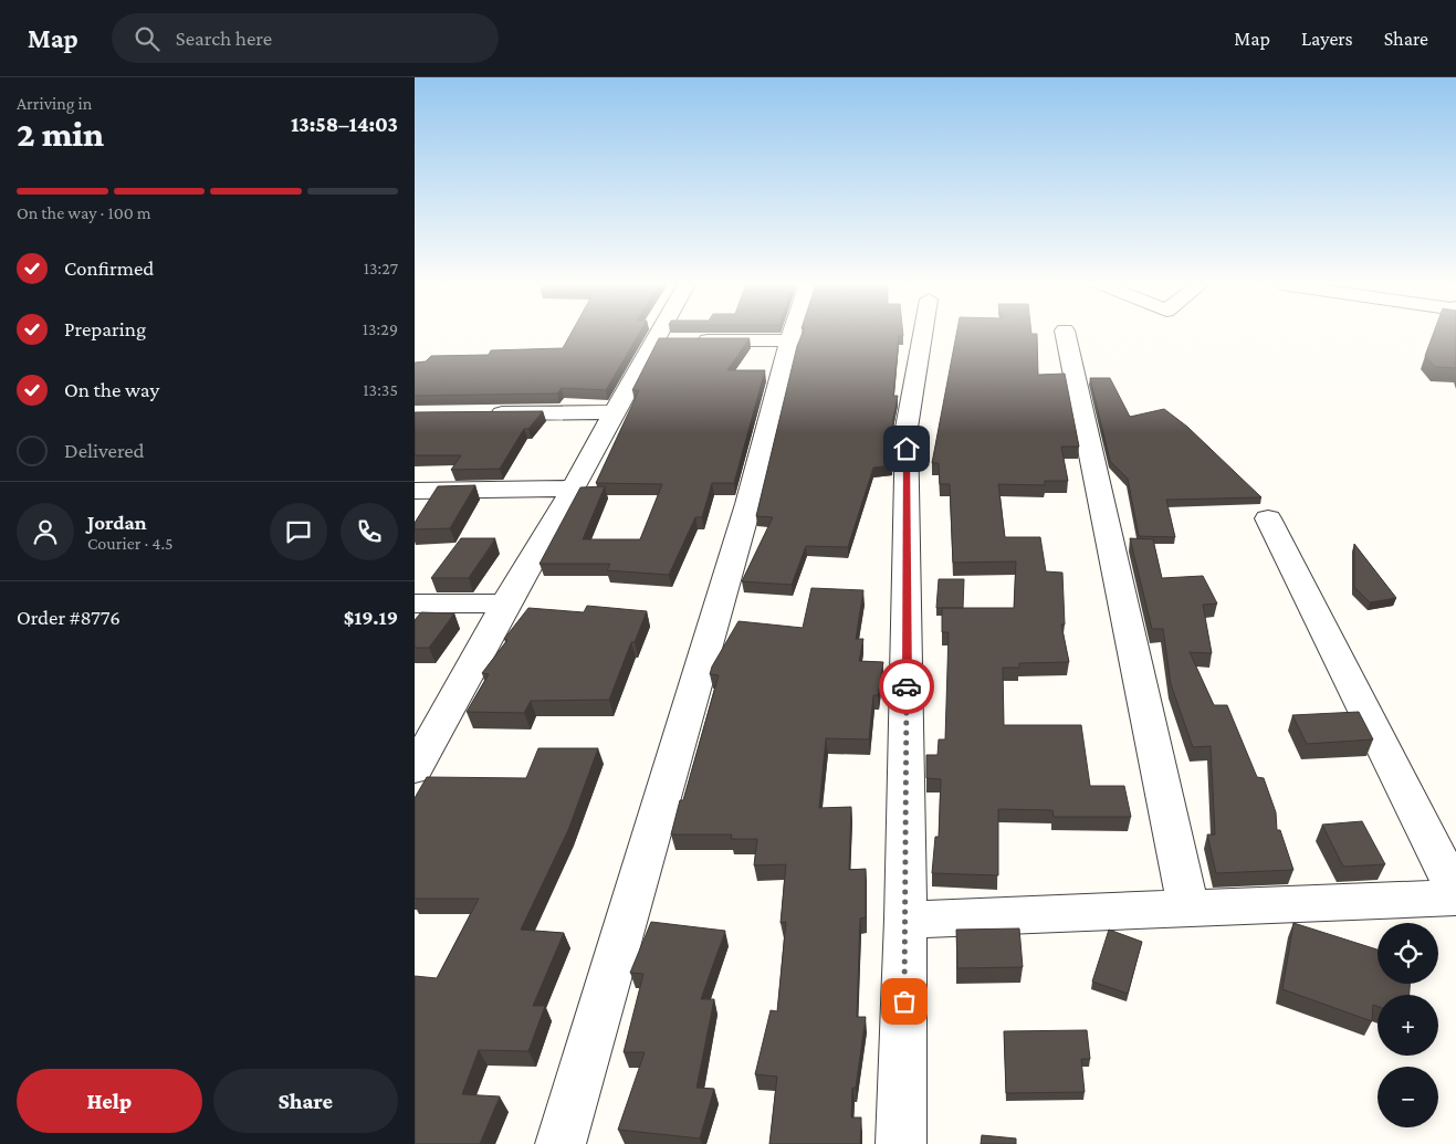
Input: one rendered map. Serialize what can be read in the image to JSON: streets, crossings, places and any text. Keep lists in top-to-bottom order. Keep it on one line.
{"page":{"header":"Map","search":"Search here","nav":["Map","Layers","Share"],"heading":["2 min","Arriving in","13:58–14:03"],"panel":["Jordan","Courier · 4.5","Order #8776","$19.19"],"bar":"On the way · 100 m","list":[["Confirmed","13:27"],["Preparing","13:29"],["On the way","13:35"],"Delivered"],"map_buttons":["+","−"],"buttons":["Help","Share"]}}
